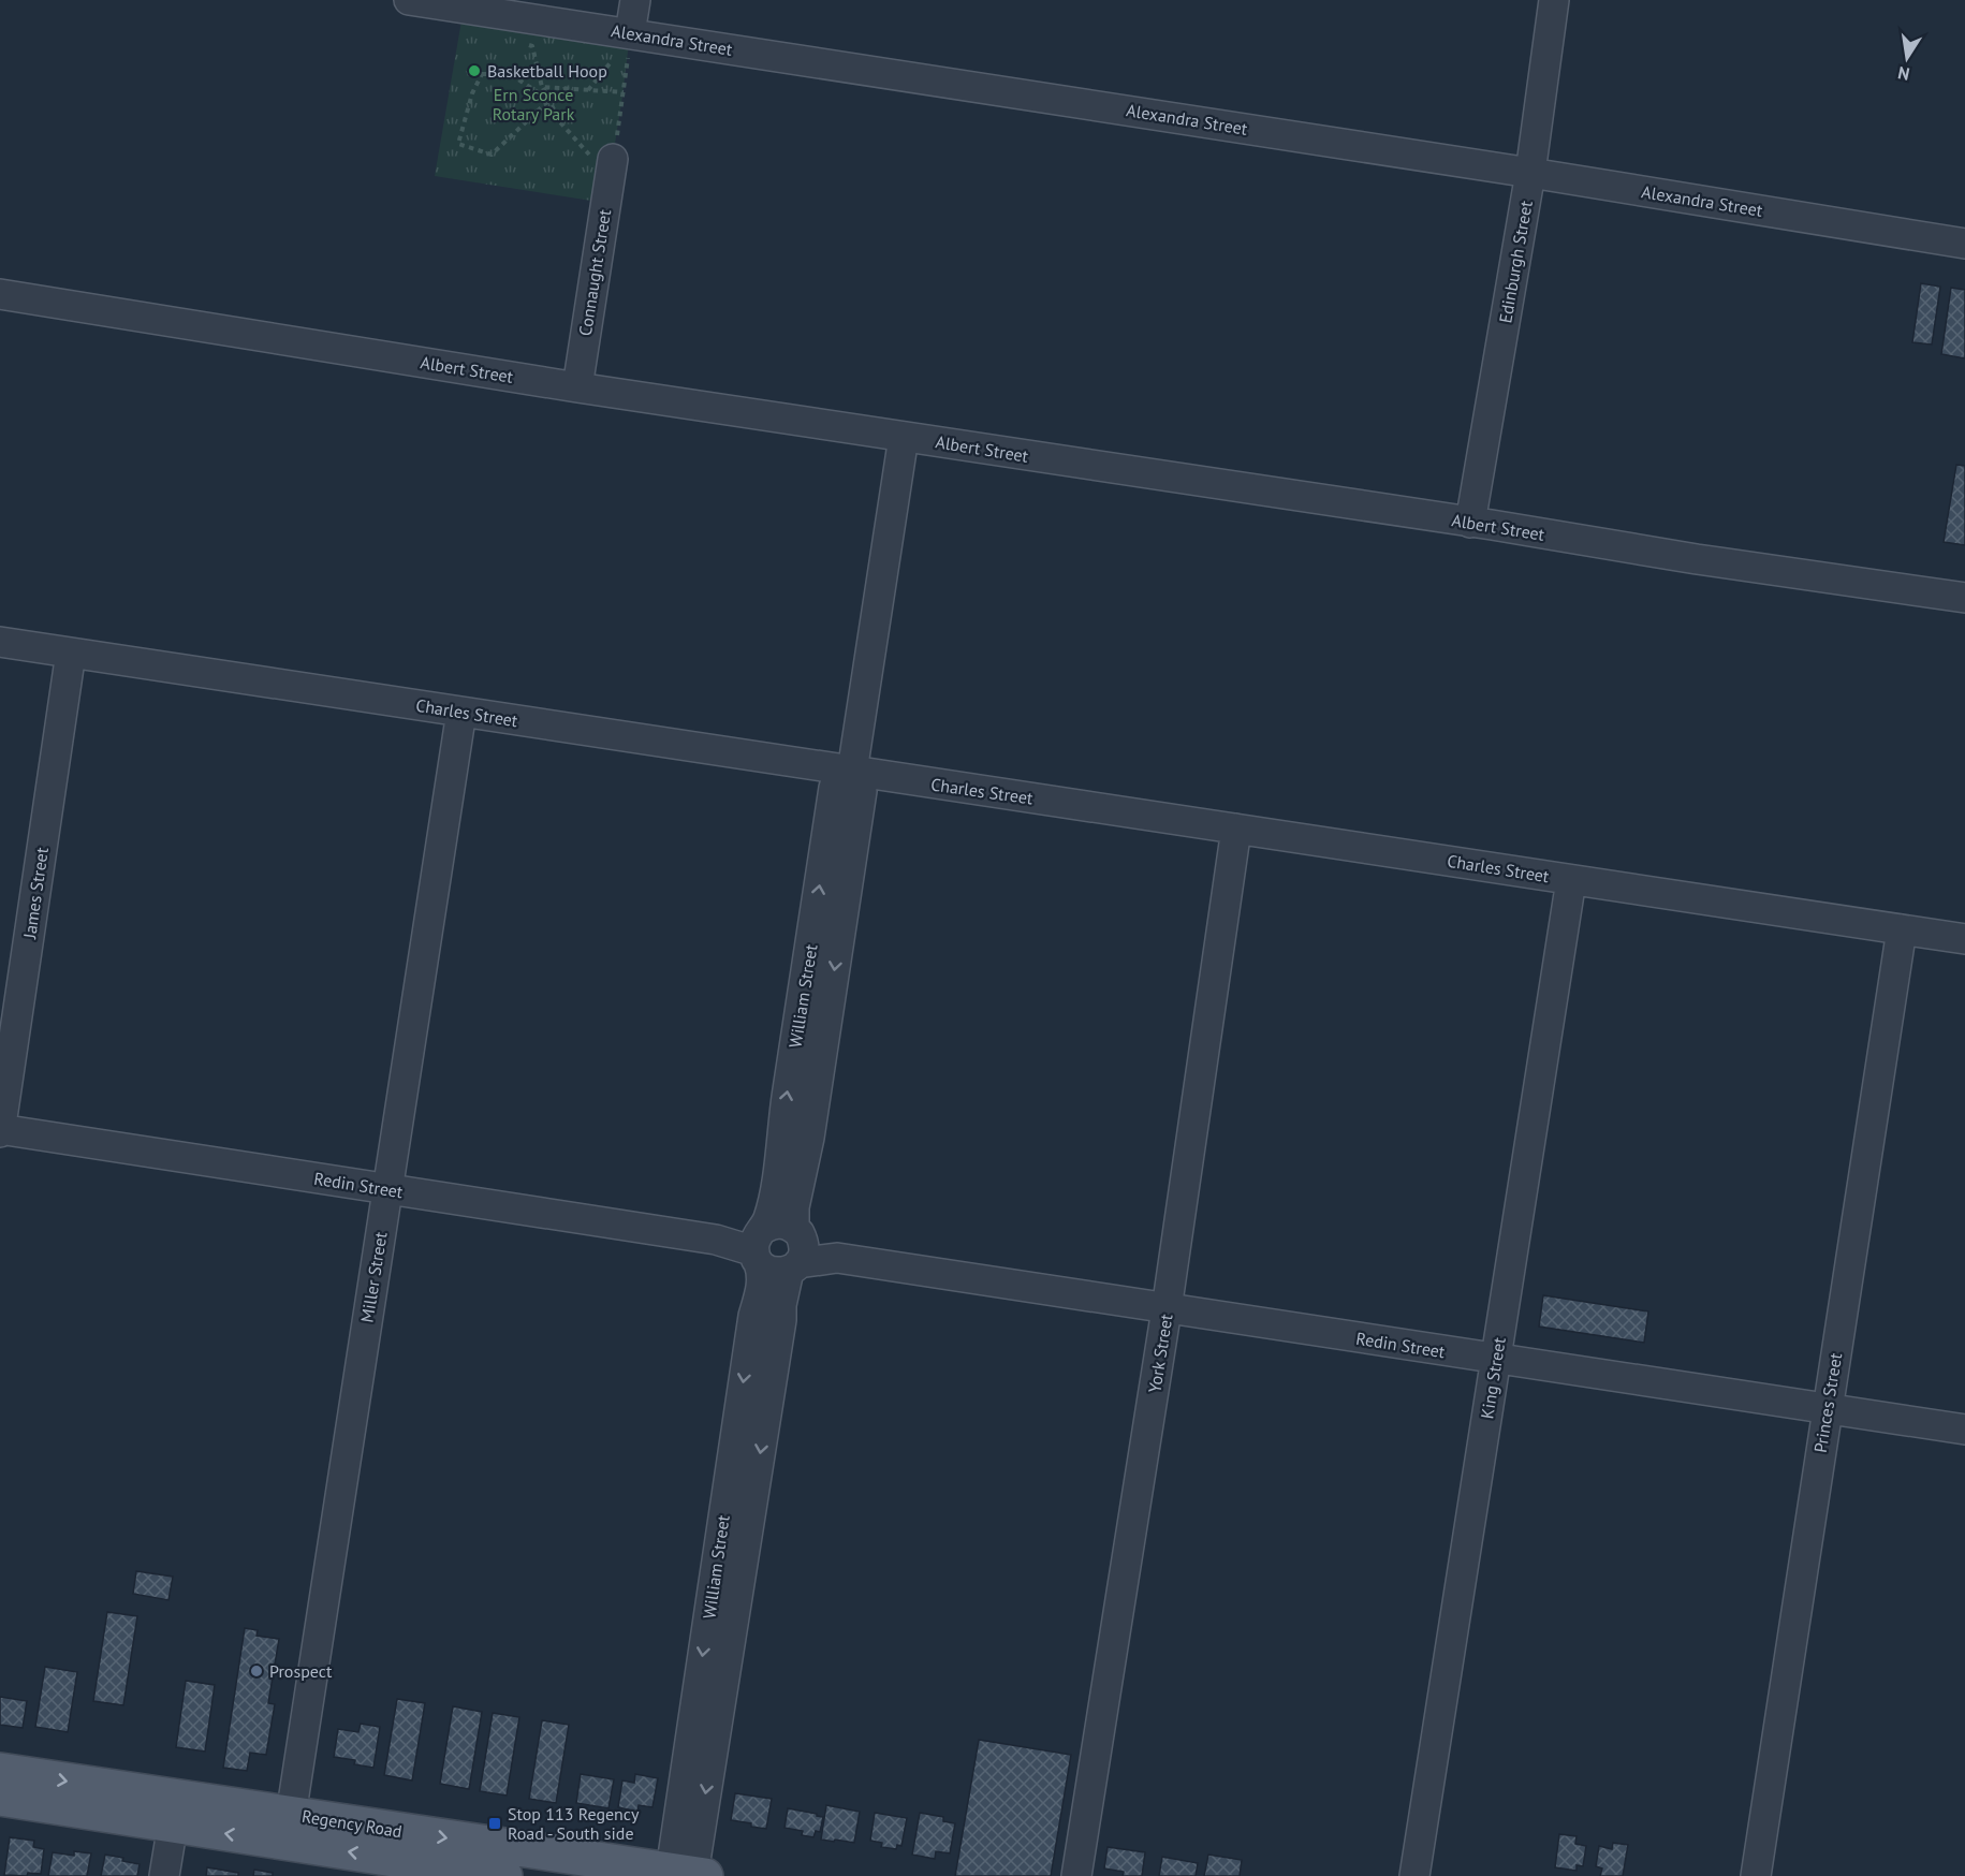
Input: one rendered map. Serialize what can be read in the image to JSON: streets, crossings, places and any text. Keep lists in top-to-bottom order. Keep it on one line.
{"streets":{"main road":["Regency Road"],"street":["Alexandra Street","Edinburgh Street","Connaught Street","Albert Street","Charles Street","James Street","William Street","Redin Street","Miller Street","York Street","King Street","Princes Street"]},"crossings":[["Alexandra Street","Edinburgh Street"],["Edinburgh Street","Albert Street"],["Connaught Street","Albert Street"],["Albert Street","William Street"],["Charles Street","James Street"],["Charles Street","William Street"],["Charles Street","Miller Street"],["Charles Street","York Street"],["Charles Street","King Street"],["Charles Street","Princes Street"],["James Street","Redin Street"],["William Street","Redin Street"],["William Street","Regency Road"],["Redin Street","Miller Street"],["Redin Street","York Street"],["Redin Street","King Street"],["Redin Street","Princes Street"],["Miller Street","Regency Road"]],"parks":["Ern Sconce Rotary Park"],"places":{"other":["Basketball Hoop","Prospect"],"transit":["Stop 113 Regency Road - South side"]},"north":"bottom"}
